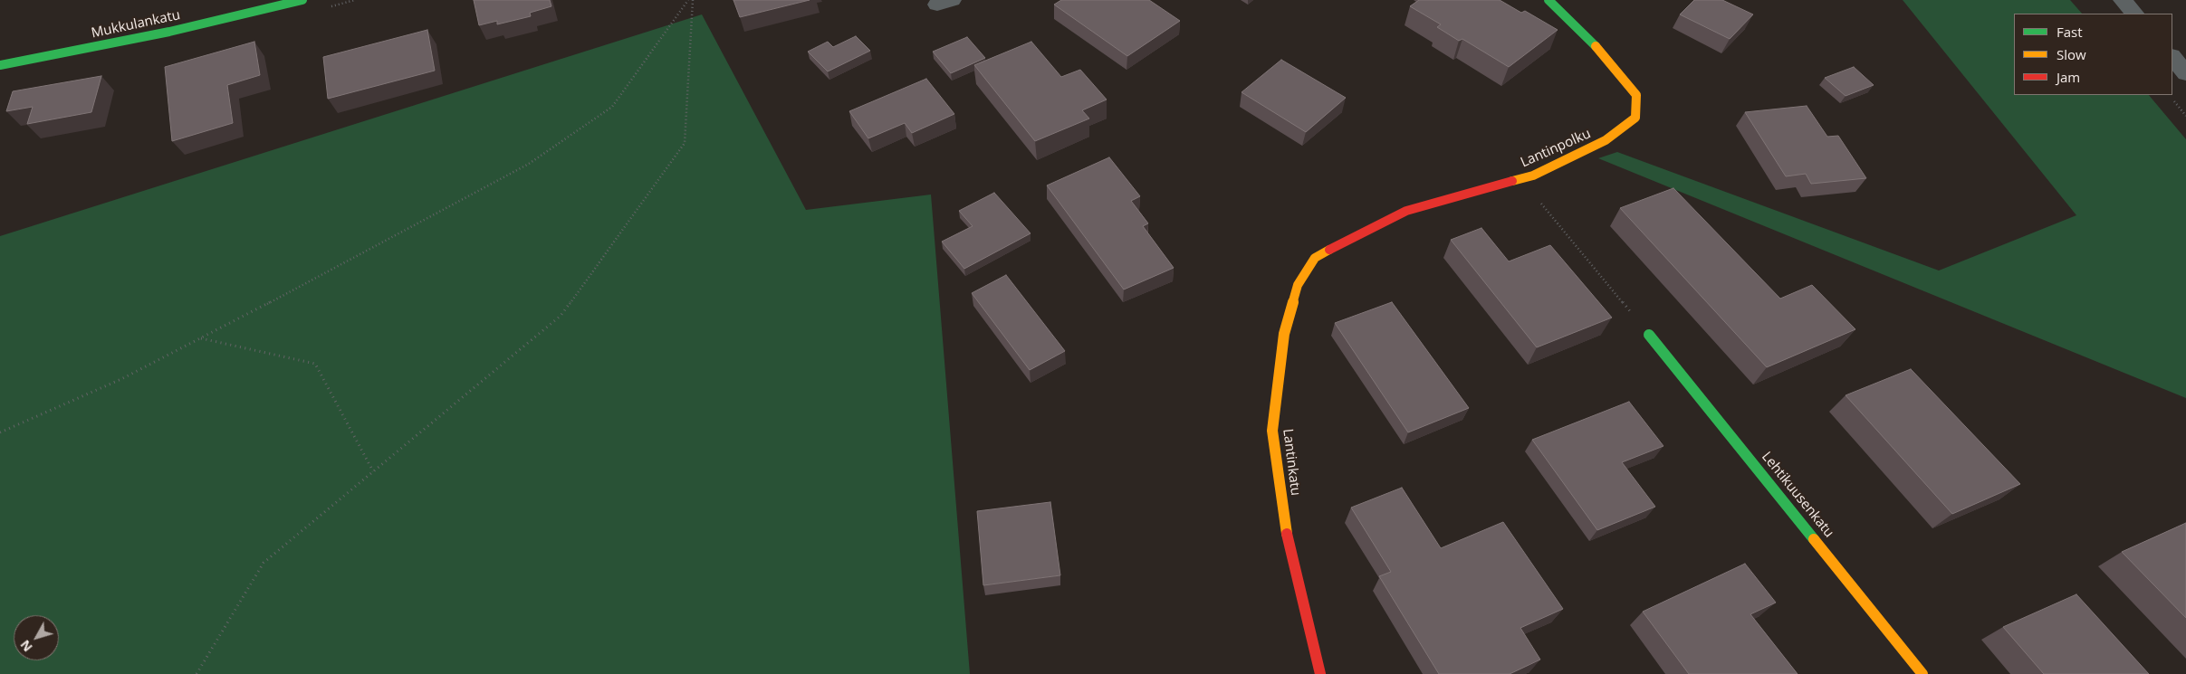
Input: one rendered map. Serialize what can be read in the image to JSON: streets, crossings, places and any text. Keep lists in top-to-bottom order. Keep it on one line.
{"streets":{"street":["Mukkulankatu","Lantinpolku","Lantinkatu","Lehtikuusenkatu"]},"crossings":[["Lantinpolku","Lantinkatu"]],"legend":["Fast","Slow","Jam"],"north":"bottom left"}
